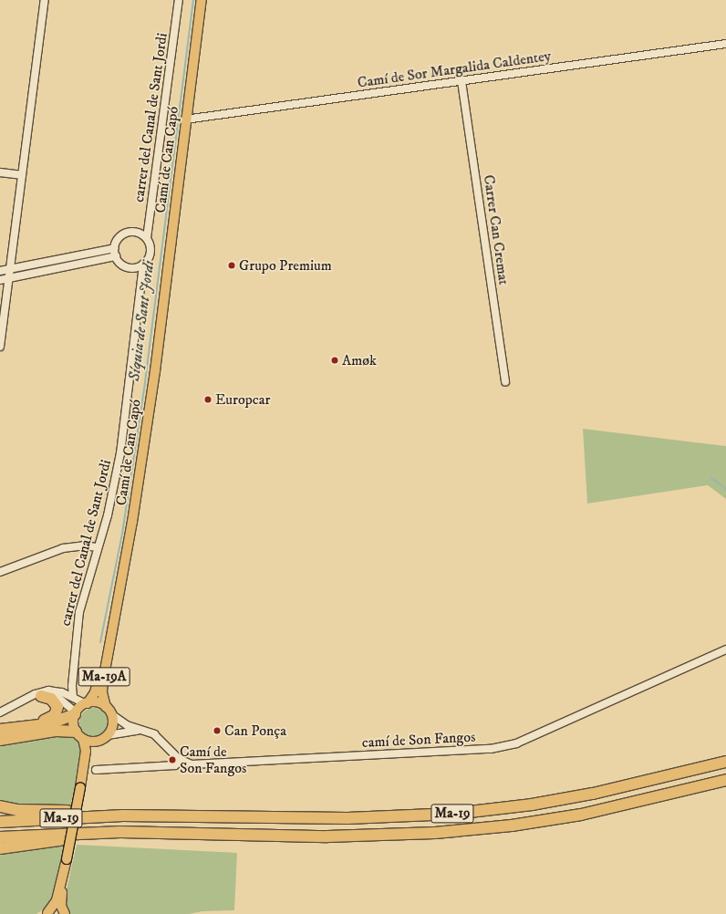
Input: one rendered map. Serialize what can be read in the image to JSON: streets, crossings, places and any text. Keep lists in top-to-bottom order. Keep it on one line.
{"streets":{"highway":["Ma-19"],"main road":["Camí de Can Capó","Ma-19A"],"street":["Camí de Sor Margalida Caldentey","carrer del Canal de Sant Jordi","Carrer Can Cremat","camí de Son Fangos"]},"crossings":[["Camí de Sor Margalida Caldentey","Camí de Can Capó"],["Camí de Sor Margalida Caldentey","Carrer Can Cremat"]],"water":["Síquia de Sant Jordi"],"places":["Grupo Premium","Amøk","Europcar","Can Ponça","Camí de Son Fangos"]}
